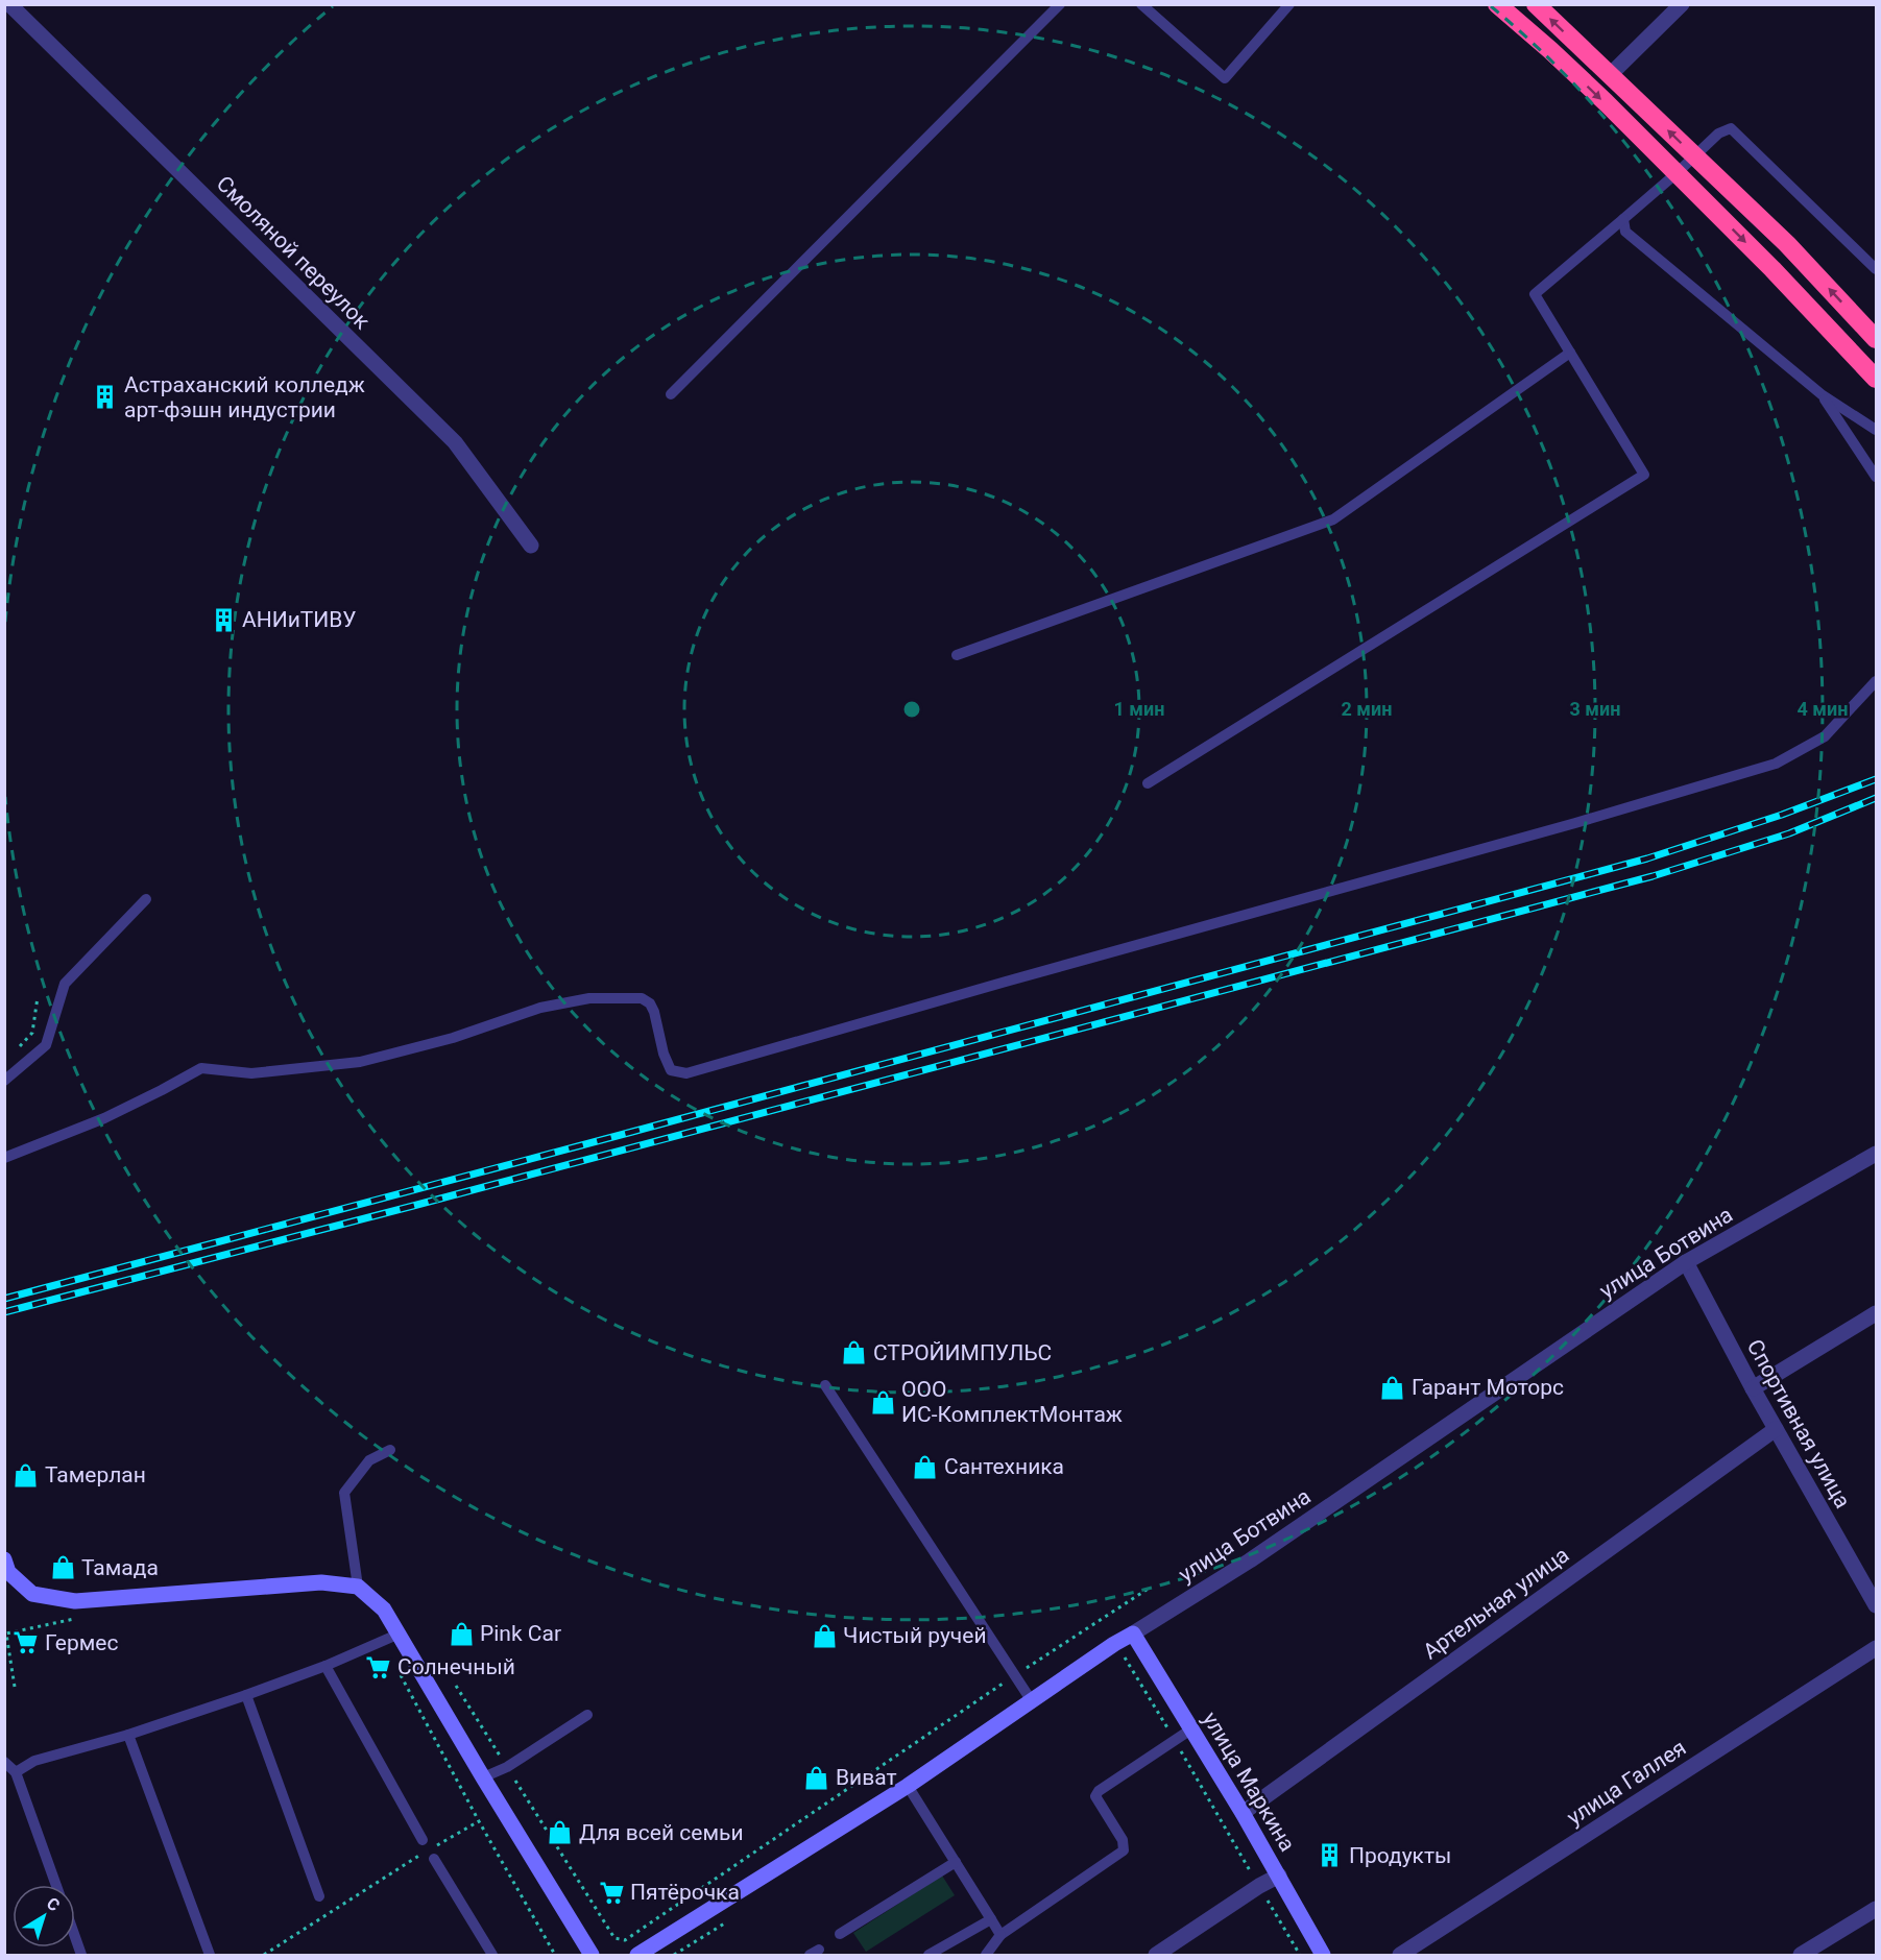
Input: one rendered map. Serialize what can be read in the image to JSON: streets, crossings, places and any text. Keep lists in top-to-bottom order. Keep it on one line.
{"streets":{"street":["Смоляной переулок","улица Ботвина","Спортивная улица","Артельная улица","улица Маркина","улица Галлея"]},"crossings":[["улица Ботвина","Спортивная улица"],["улица Ботвина","улица Маркина"],["Спортивная улица","Артельная улица"],["Артельная улица","улица Маркина"]],"places":{"building":["Астраханский колледж арт-фэшн индустрии","АНИиТИВУ","Продукты"],"shop":["СТРОЙИМПУЛЬС","Гарант Моторс","ООО ИС-КомплектМонтаж","Сантехника","Тамерлан","Тамада","Pink Car","Чистый ручей","Виват","Для всей семьи"],"supermarket":["Гермес","Солнечный","Пятёрочка"]},"north":"top right","rings":["1 мин","2 мин","3 мин","4 мин"]}
